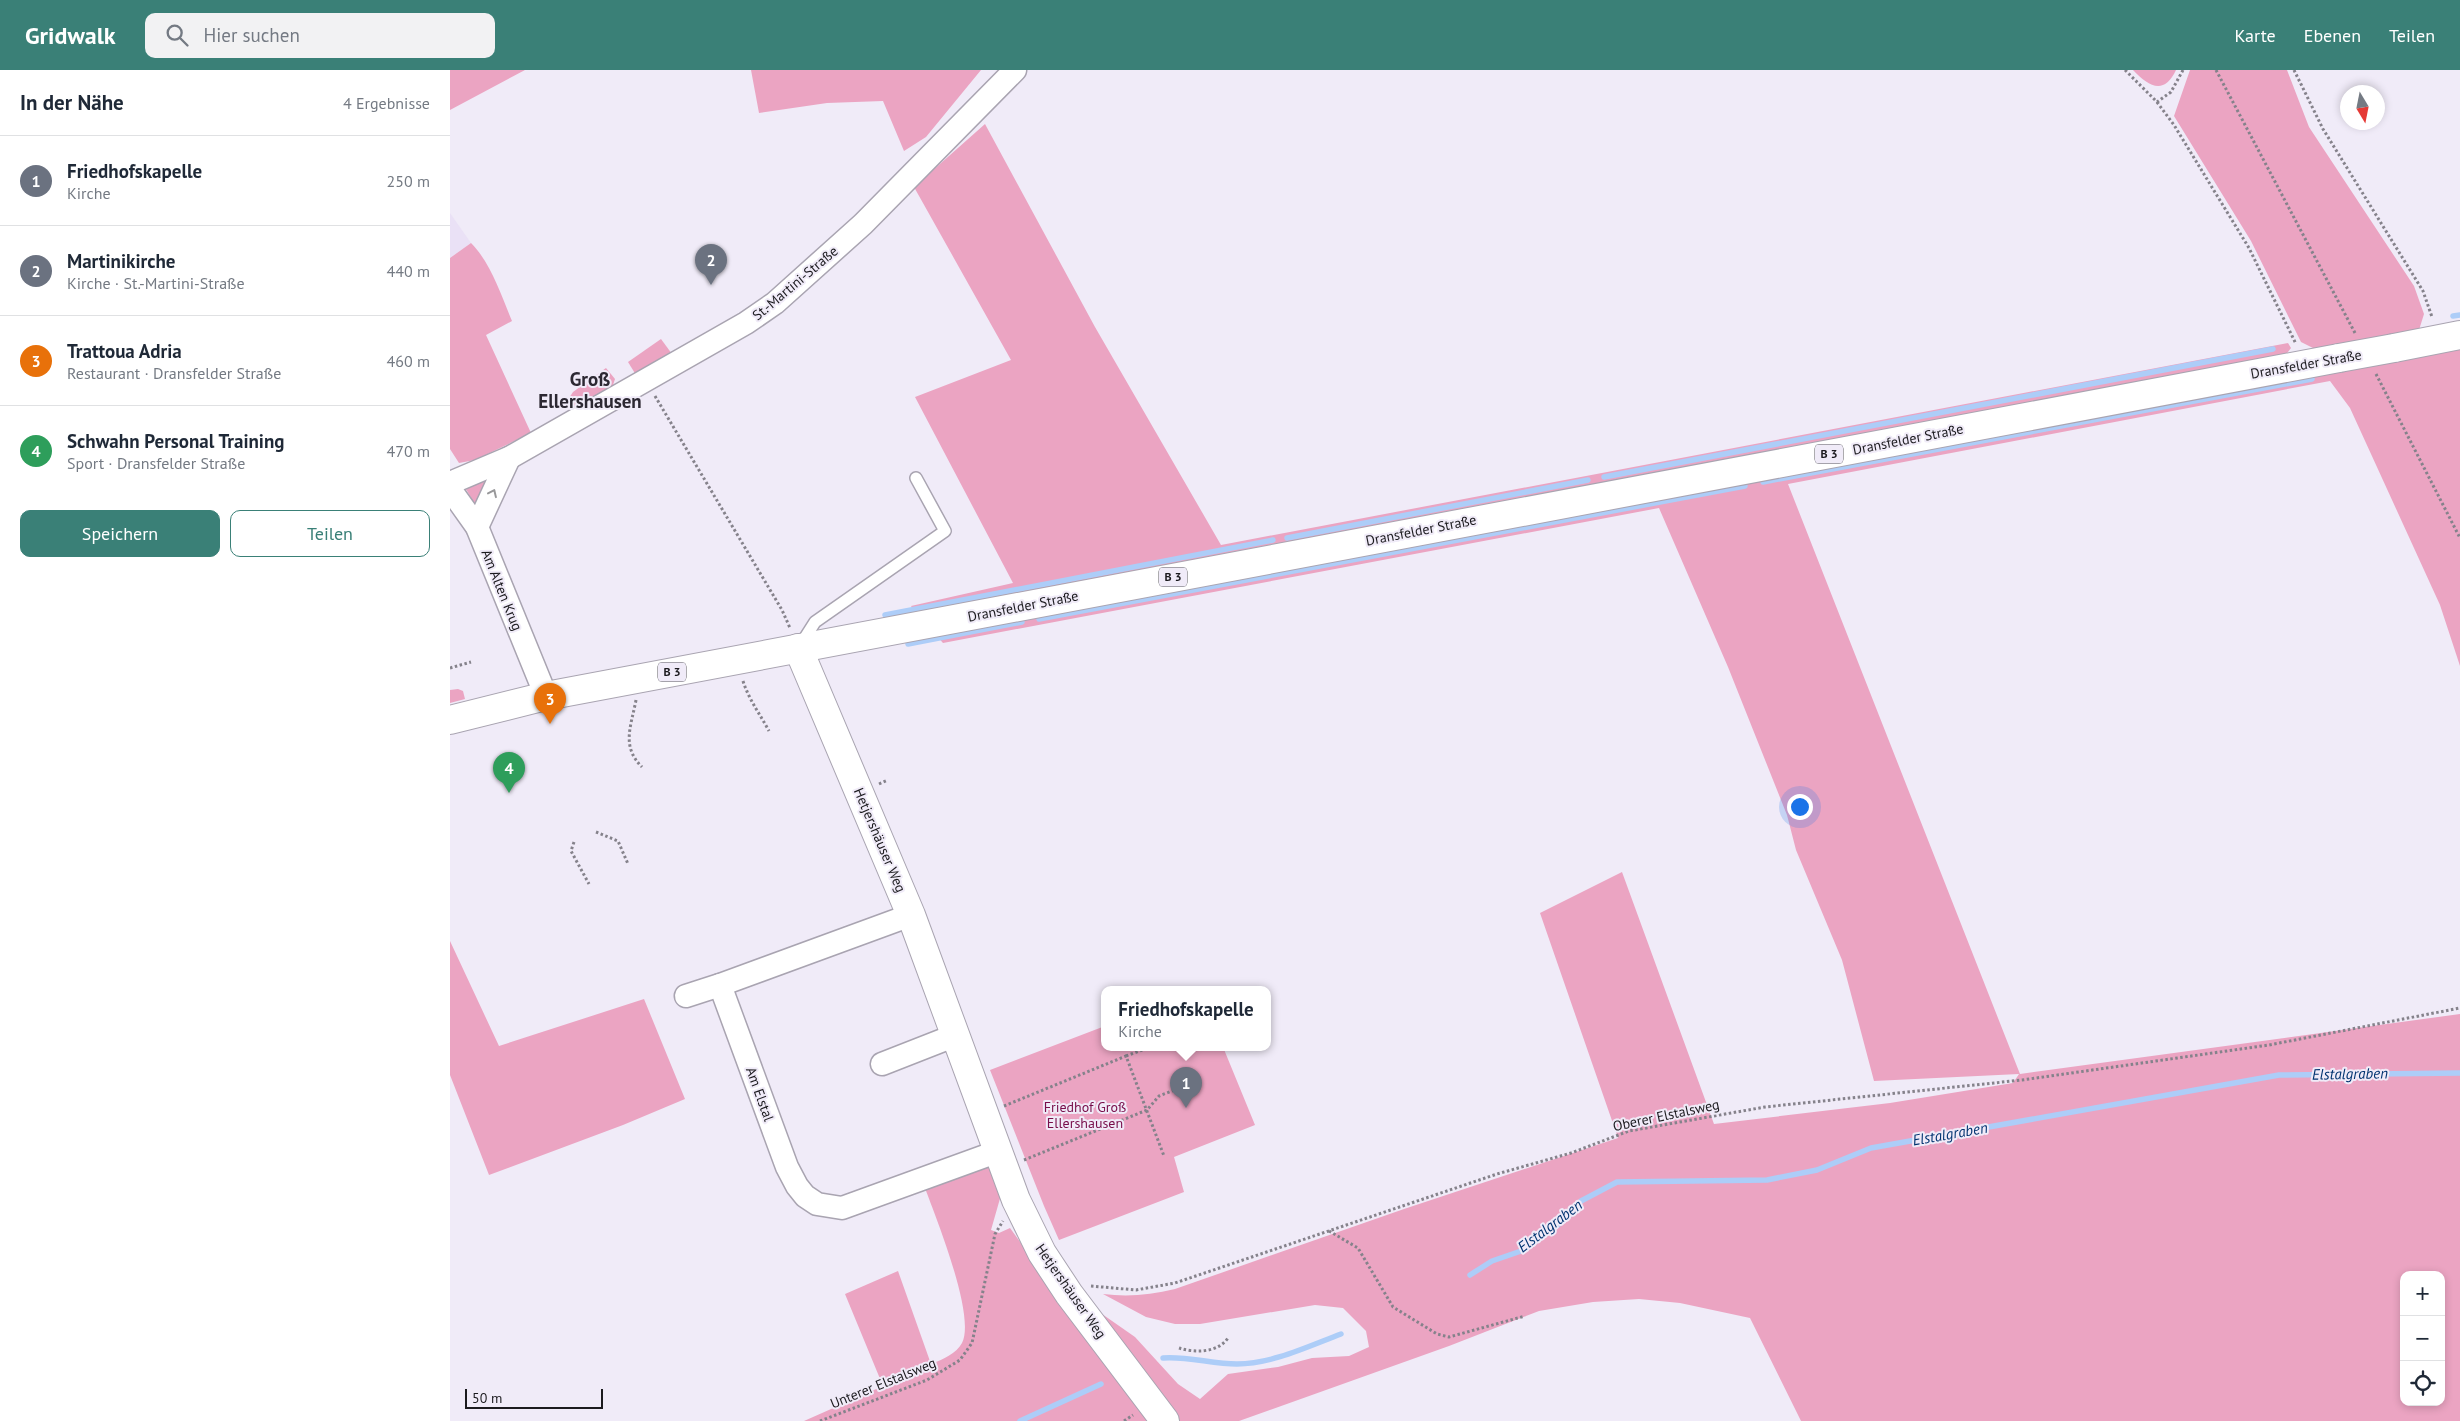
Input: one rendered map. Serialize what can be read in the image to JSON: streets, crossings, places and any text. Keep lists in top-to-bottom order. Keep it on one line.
{"streets":{"main road":["Dransfelder Straße","B 3","Hetjershäuser Weg"],"street":["St.-Martini-Straße","Am Alten Krug","Am Elstal"],"path":["Oberer Elstalsweg","Unterer Elstalsweg"]},"crossings":[["Dransfelder Straße","Am Alten Krug"],["Dransfelder Straße","Hetjershäuser Weg"],["Hetjershäuser Weg","Am Elstal"],["Hetjershäuser Weg","Unterer Elstalsweg"]],"districts":["Groß Ellershausen"],"water":["Elstalgraben"],"parks":["Friedhof Groß Ellershausen"],"scale_bar":"50 m","north":"bottom","page":{"header":"Gridwalk","search":"Hier suchen","nav":["Karte","Ebenen","Teilen"],"heading":["In der Nähe","4 Ergebnisse"],"list":[{"mark":"1","name":"Friedhofskapelle","note":"Kirche","value":"250 m"},{"mark":"2","name":"Martinikirche","note":"Kirche · St.-Martini-Straße","value":"440 m"},{"mark":"3","name":"Trattoua Adria","note":"Restaurant · Dransfelder Straße","value":"460 m"},{"mark":"4","name":"Schwahn Personal Training","note":"Sport · Dransfelder Straße","value":"470 m"}],"pins":["2","3","4","1"],"buttons":["Speichern","Teilen"],"popup":["Friedhofskapelle","Kirche"],"map_buttons":["+","−"],"scale":"50 m"}}
